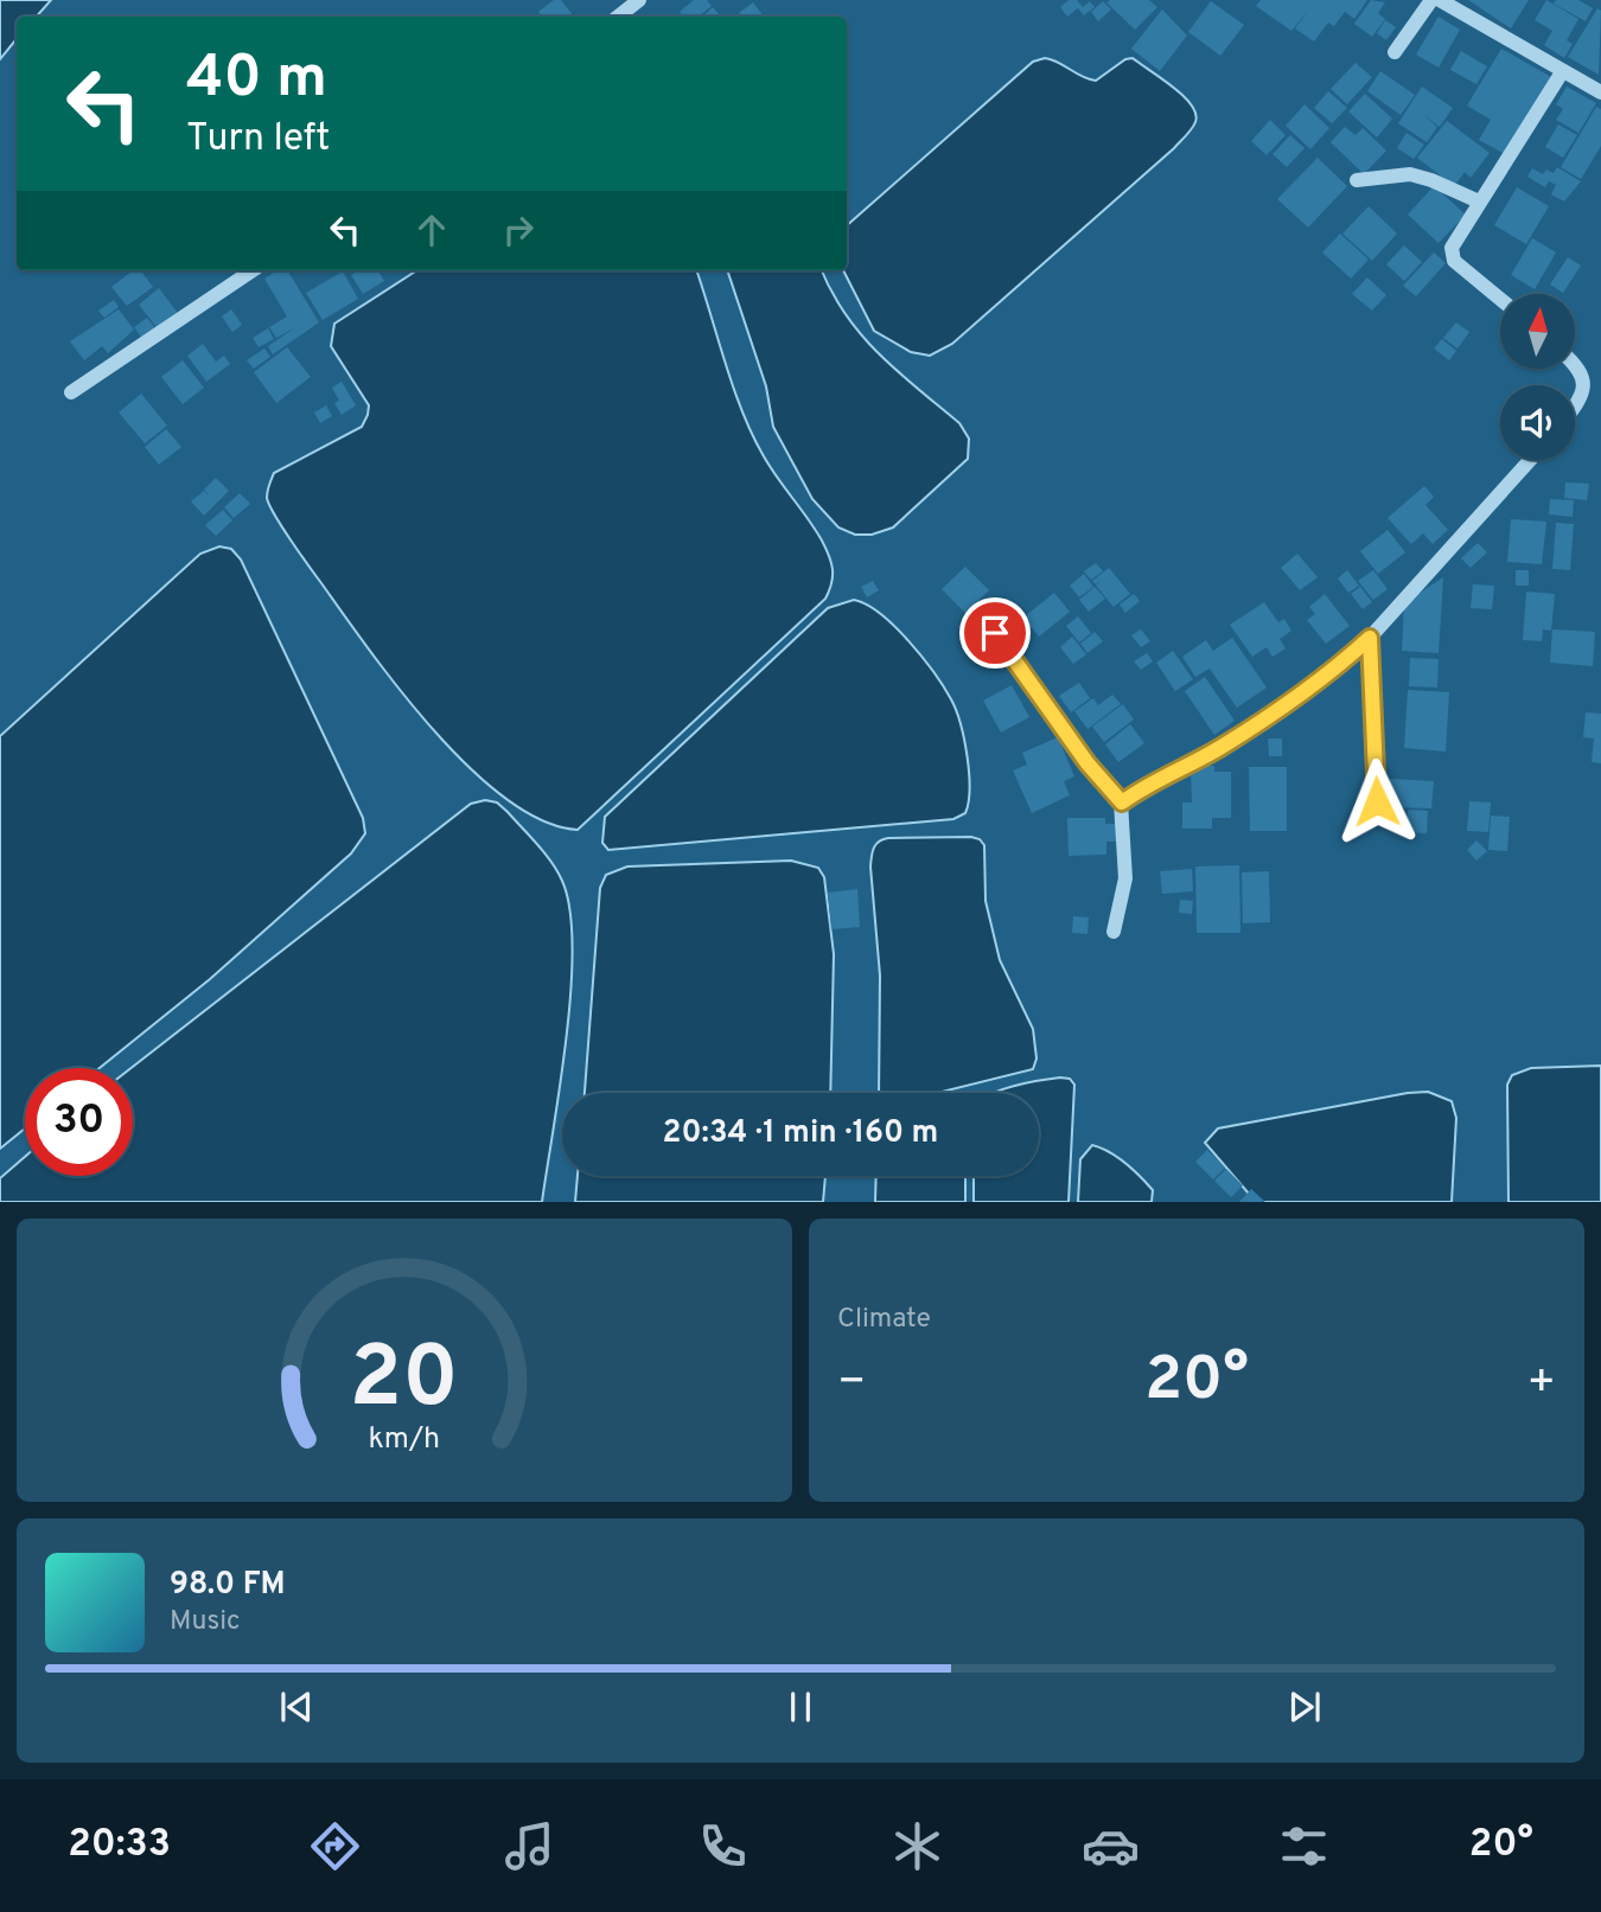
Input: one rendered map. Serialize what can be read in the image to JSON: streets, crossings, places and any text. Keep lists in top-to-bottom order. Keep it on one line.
{"north":"top","page":{"turn":["40 m","Turn left"],"limit":"30","trip":"20:34 · 1 min · 160 m","tile":"Climate","heat":["−","20°","+"],"song":["98.0 FM","Music"],"tabs":["20:33","20°"],"gauge":["20","km/h"]}}
